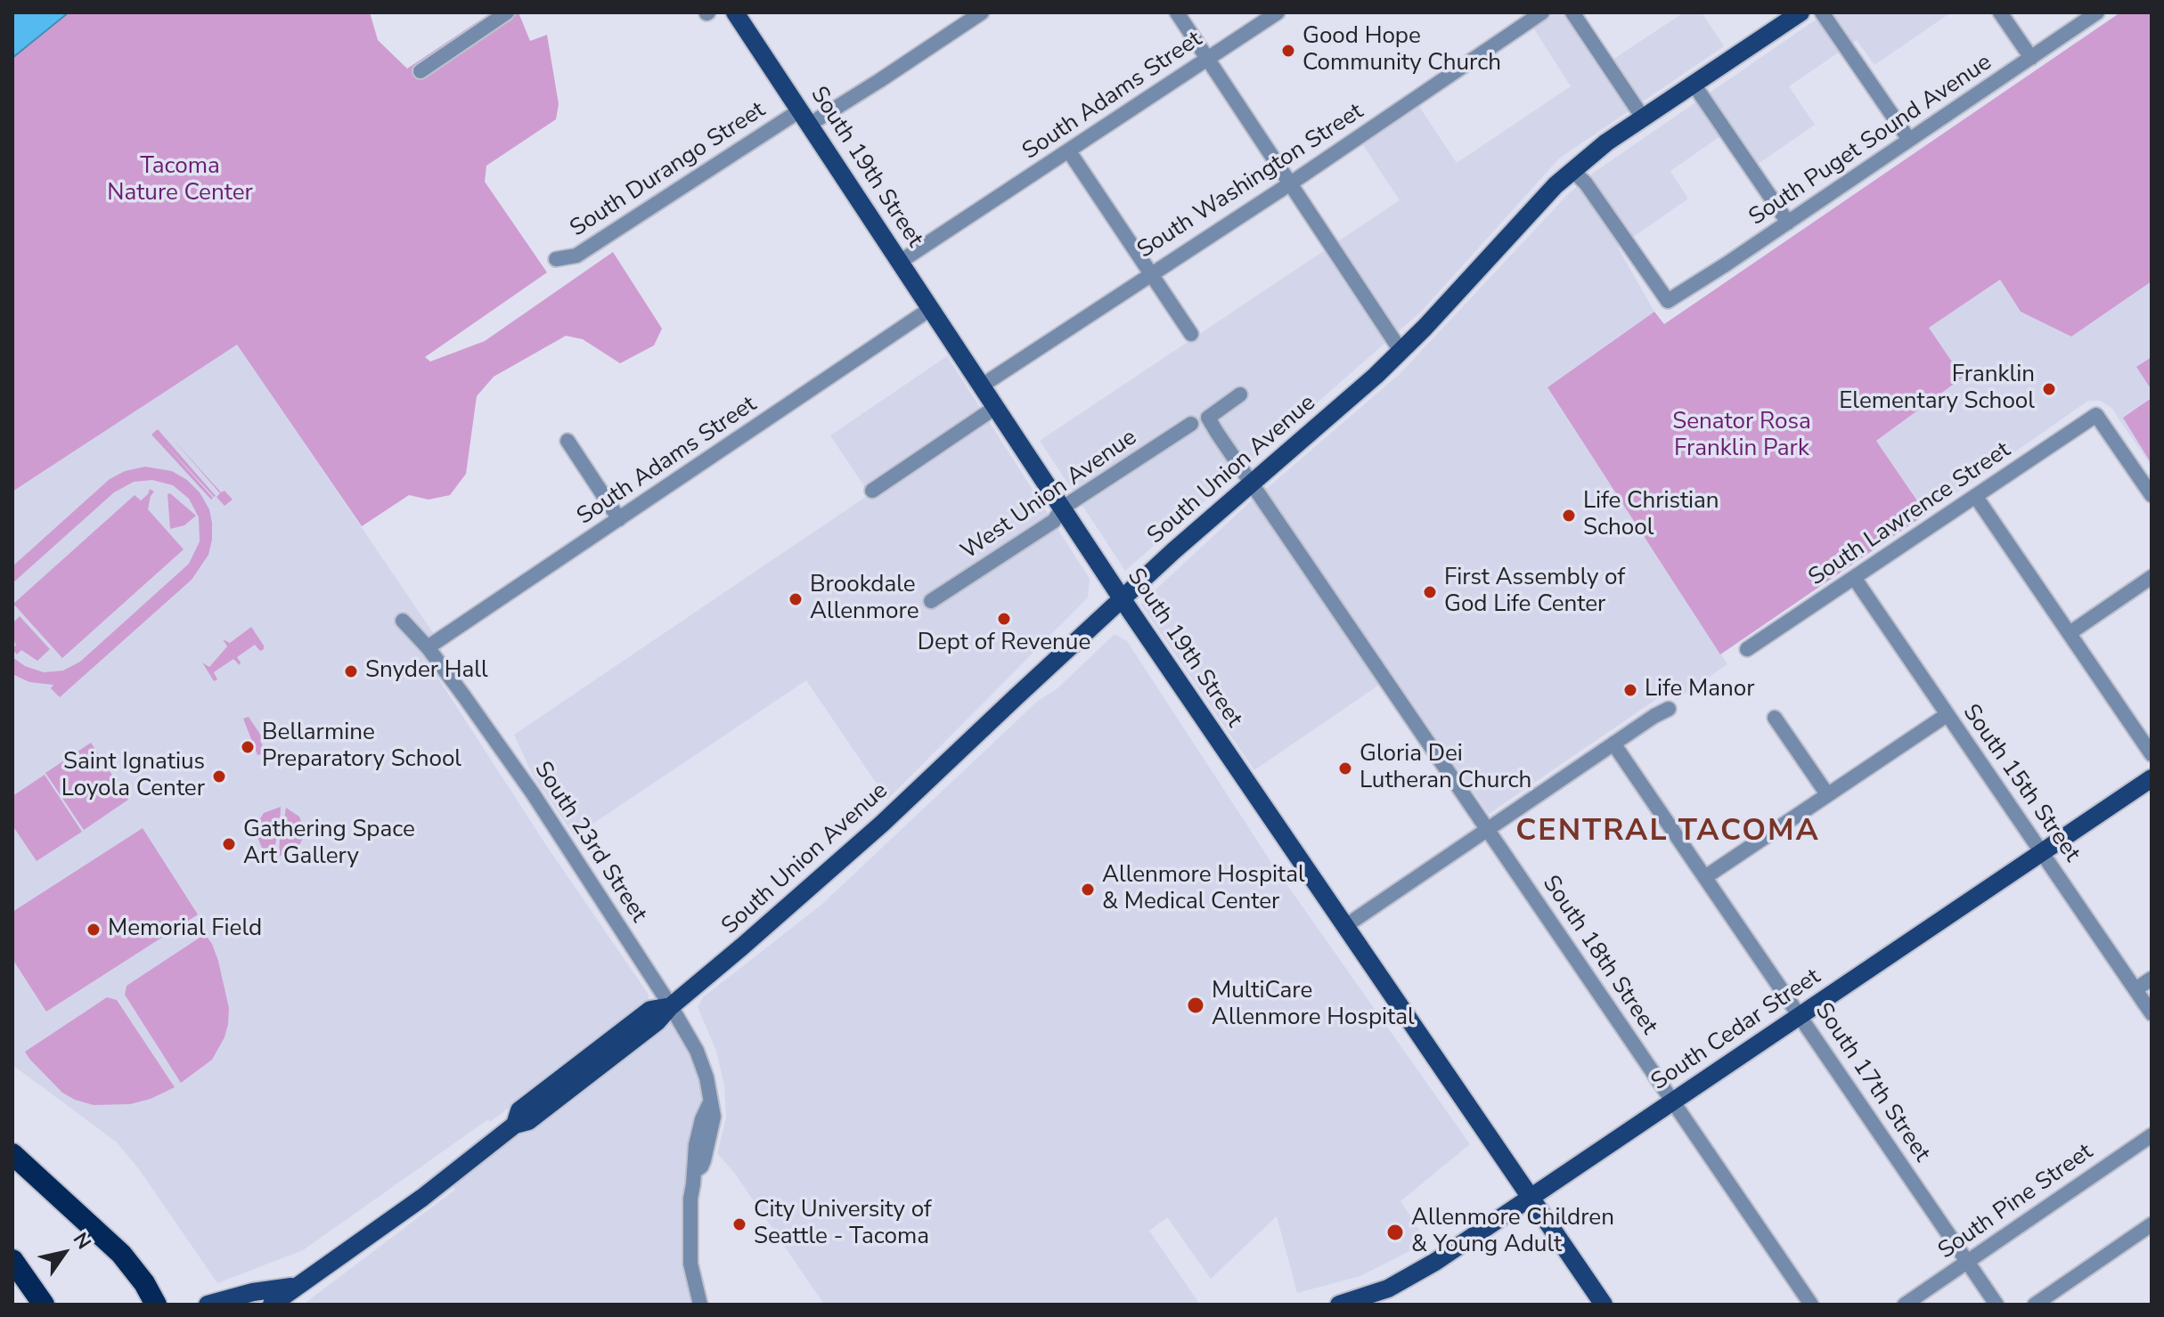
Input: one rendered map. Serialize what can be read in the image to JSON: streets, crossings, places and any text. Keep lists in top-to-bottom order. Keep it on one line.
{"streets":{"main road":["South 19th Street","South Union Avenue","South Cedar Street"],"street":["South Adams Street","South Puget Sound Avenue","South Durango Street","South Washington Street","West Union Avenue","South Lawrence Street","South 15th Street","South 23rd Street","South 18th Street","South 17th Street","South Pine Street"]},"crossings":[["South Adams Street","South 19th Street"],["South Adams Street","South 23rd Street"],["South Puget Sound Avenue","South Union Avenue"],["South 19th Street","South Durango Street"],["South 19th Street","South Washington Street"],["South 19th Street","South Union Avenue"],["South 19th Street","West Union Avenue"],["South 19th Street","South Cedar Street"],["South Union Avenue","South 23rd Street"],["South Union Avenue","South 18th Street"],["South Lawrence Street","South 15th Street"],["South 15th Street","South Cedar Street"],["South 18th Street","South Cedar Street"],["South Cedar Street","South 17th Street"],["South 17th Street","South Pine Street"]],"districts":["CENTRAL TACOMA"],"parks":["Tacoma Nature Center","Senator Rosa Franklin Park"],"places":["Good Hope Community Church","Franklin Elementary School","Life Christian School","First Assembly of God Life Center","Brookdale Allenmore","Dept of Revenue","Snyder Hall","Life Manor","Bellarmine Preparatory School","Gloria Dei Lutheran Church","Saint Ignatius Loyola Center","Gathering Space Art Gallery","Allenmore Hospital & Medical Center","Memorial Field","MultiCare Allenmore Hospital","City University of Seattle - Tacoma","Allenmore Children & Young Adult"],"north":"top right"}
